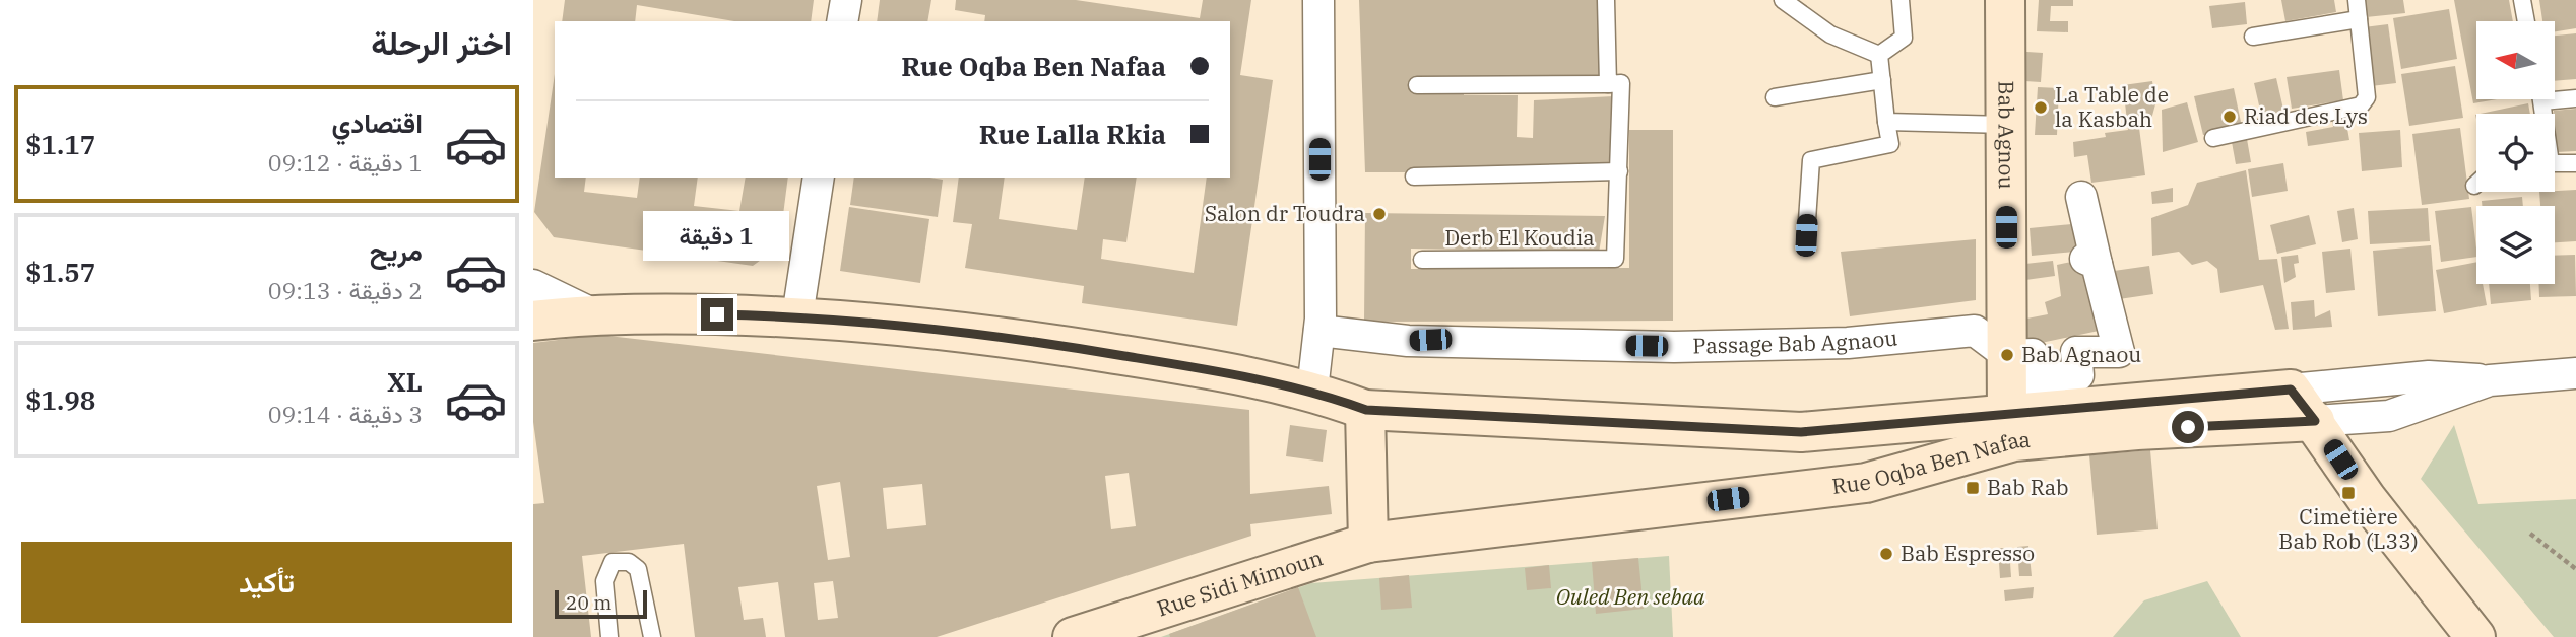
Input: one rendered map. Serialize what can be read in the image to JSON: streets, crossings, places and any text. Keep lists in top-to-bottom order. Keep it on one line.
{"streets":{"main road":["Bab Agnou","Rue Oqba Ben Nafaa","Rue Sidi Mimoun"],"street":["Passage Bab Agnaou"],"lane":["Derb El Koudia"]},"crossings":[["Bab Agnou","Passage Bab Agnaou"],["Bab Agnou","Rue Oqba Ben Nafaa"],["Rue Oqba Ben Nafaa","Rue Sidi Mimoun"]],"parks":["Ouled Ben sebaa"],"places":{"other":["La Table de la Kasbah","Riad des Lys","Salon dr Toudra","Bab Agnaou","Bab Espresso"],"transit":["Bab Rab","Cimetière Bab Rob (L33)"]},"scale_bar":"20 m","north":"left","page":{"heading":"اختر الرحلة","banner":["Rue Oqba Ben Nafaa","Rue Lalla Rkia"],"list":[{"name":"اقتصادي","note":"1 دقيقة · 09:12","value":"$1.17"},{"name":"مريح","note":"2 دقيقة · 09:13","value":"$1.57"},{"name":"XL","note":"3 دقيقة · 09:14","value":"$1.98"}],"bubble":"1 دقيقة","buttons":"تأكيد","scale":"20 m"}}
